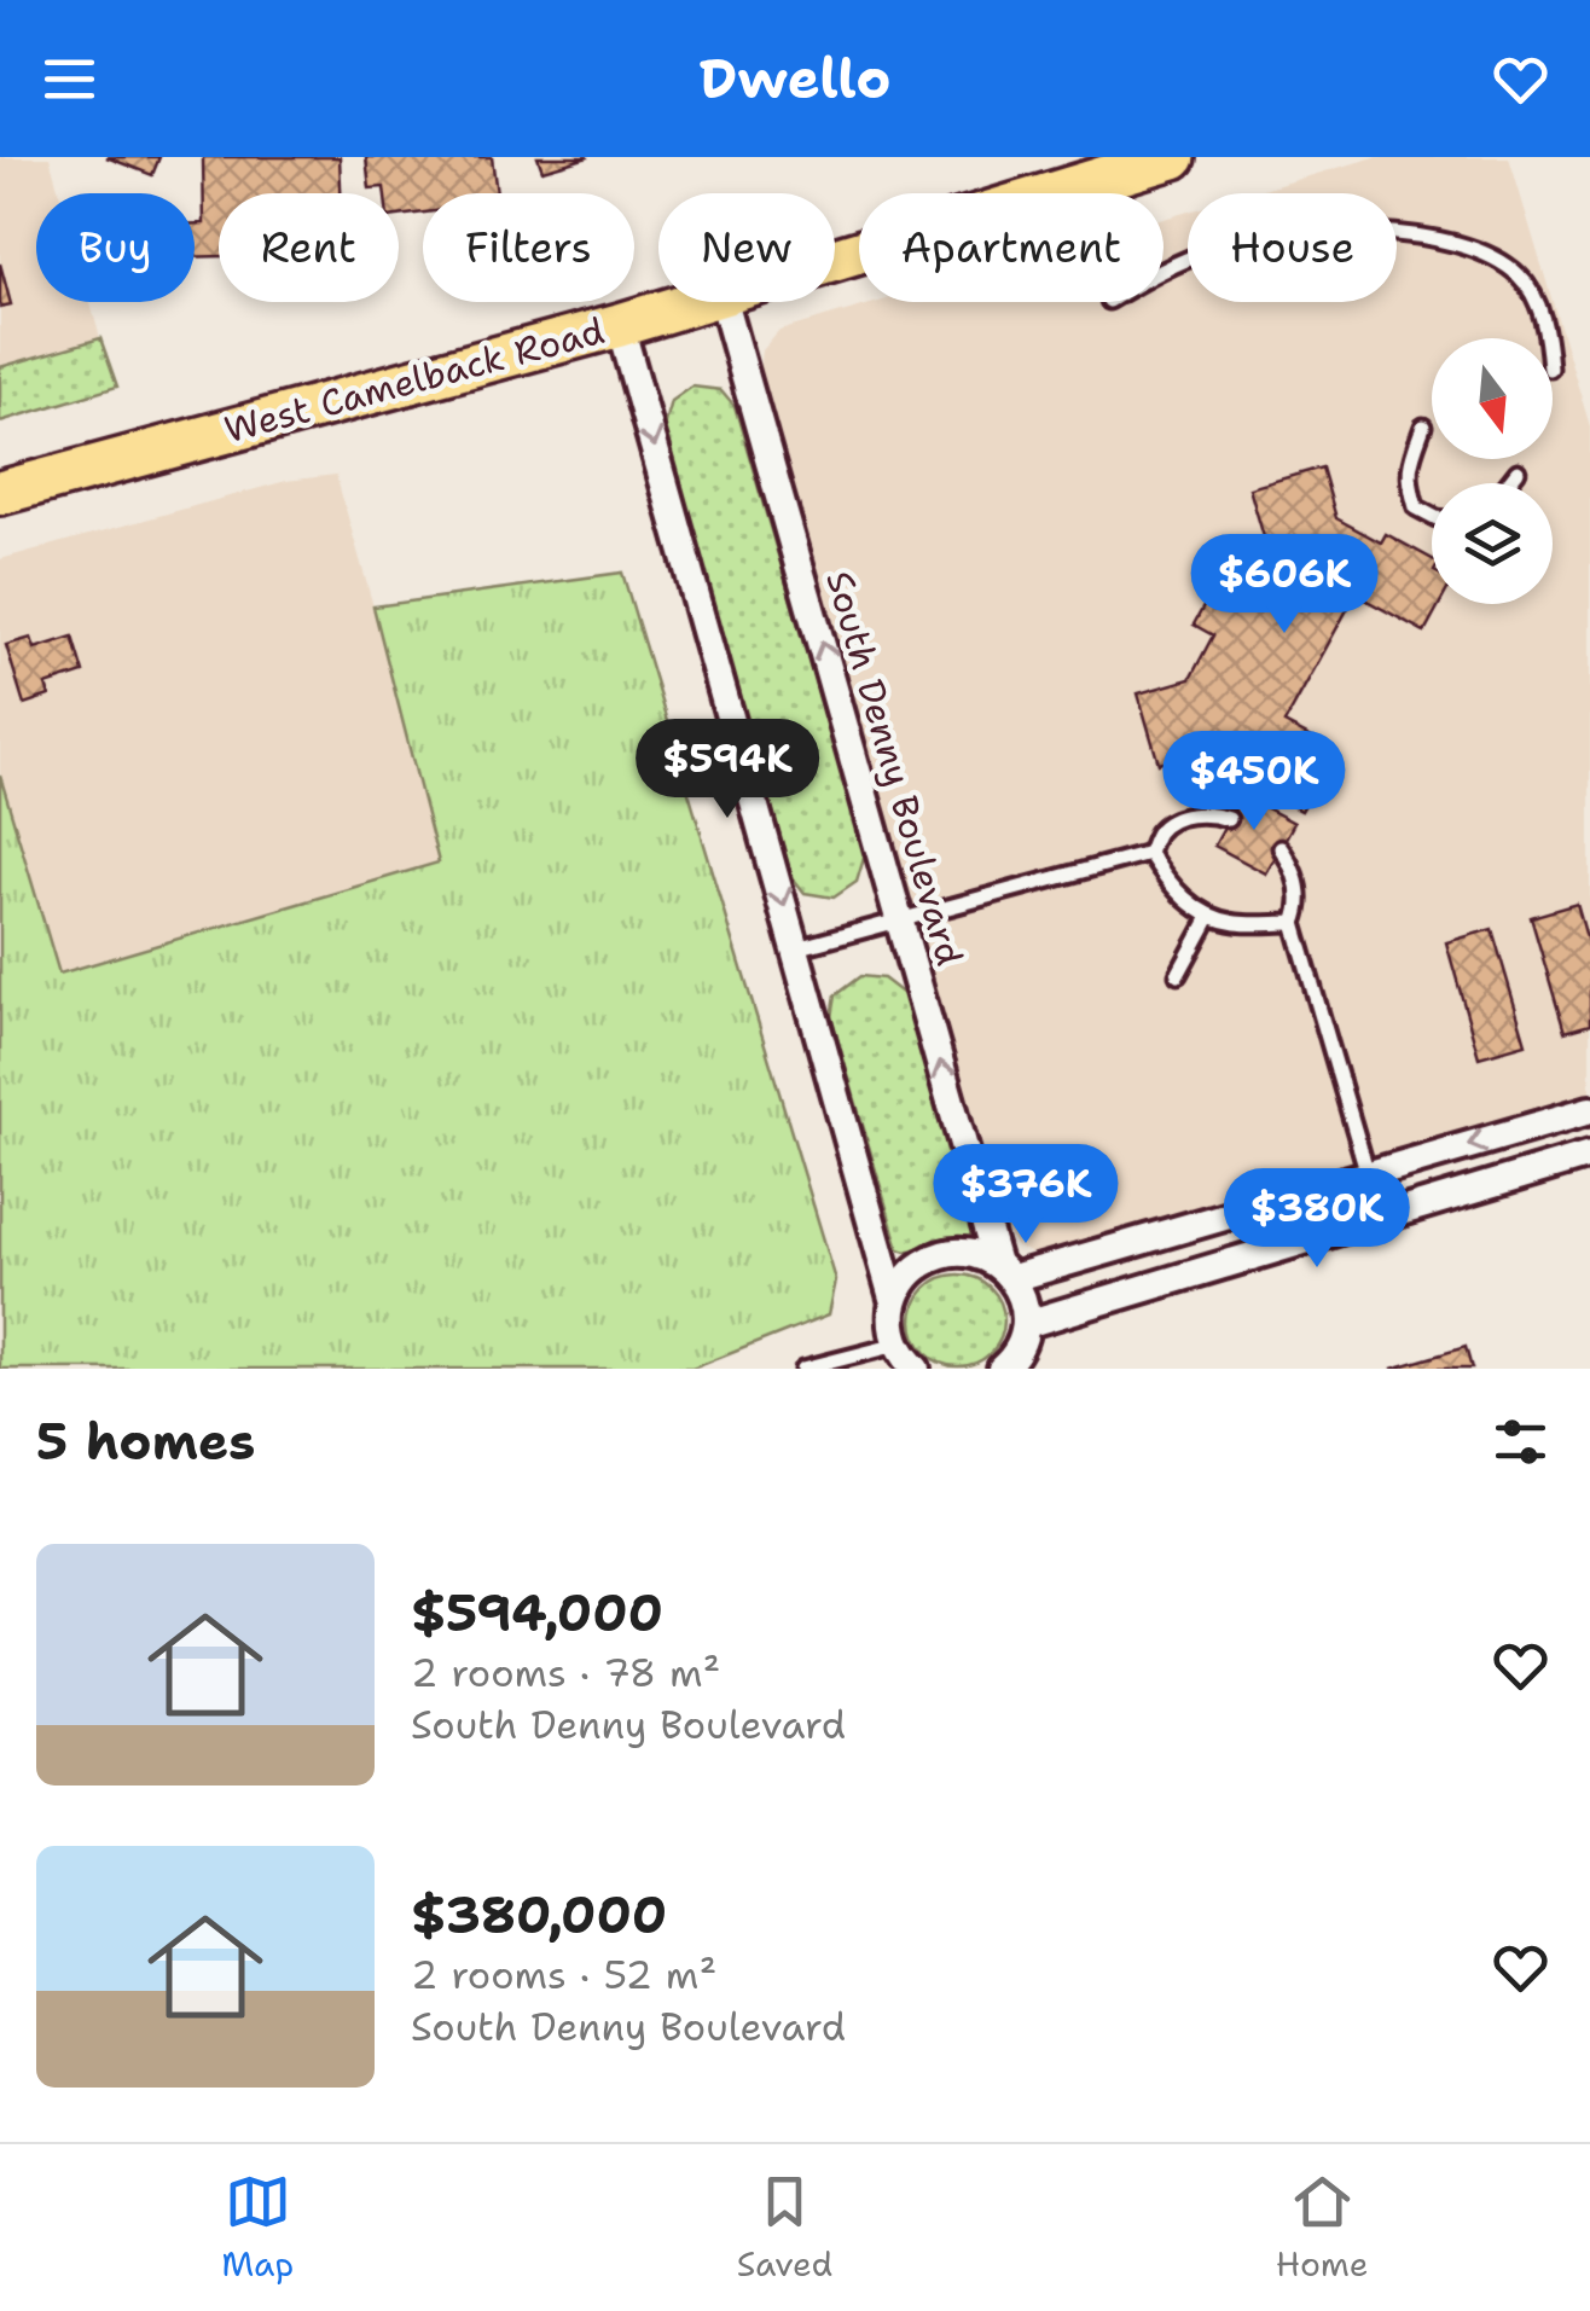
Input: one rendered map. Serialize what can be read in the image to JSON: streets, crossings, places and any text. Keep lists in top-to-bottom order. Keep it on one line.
{"streets":{"main road":["West Camelback Road"],"street":["South Denny Boulevard"]},"north":"bottom","page":{"header":"Dwello","chip":["Buy","Rent","Filters","New","Apartment","House"],"price":["$606K","$594K","$450K","$376K","$380K"],"heading":"5 homes","list":[{"name":"$594,000","note":"2 rooms · 78 m² · South Denny Boulevard"},{"name":"$380,000","note":"2 rooms · 52 m² · South Denny Boulevard"}],"tabs":["Map","Saved","Home"]}}
